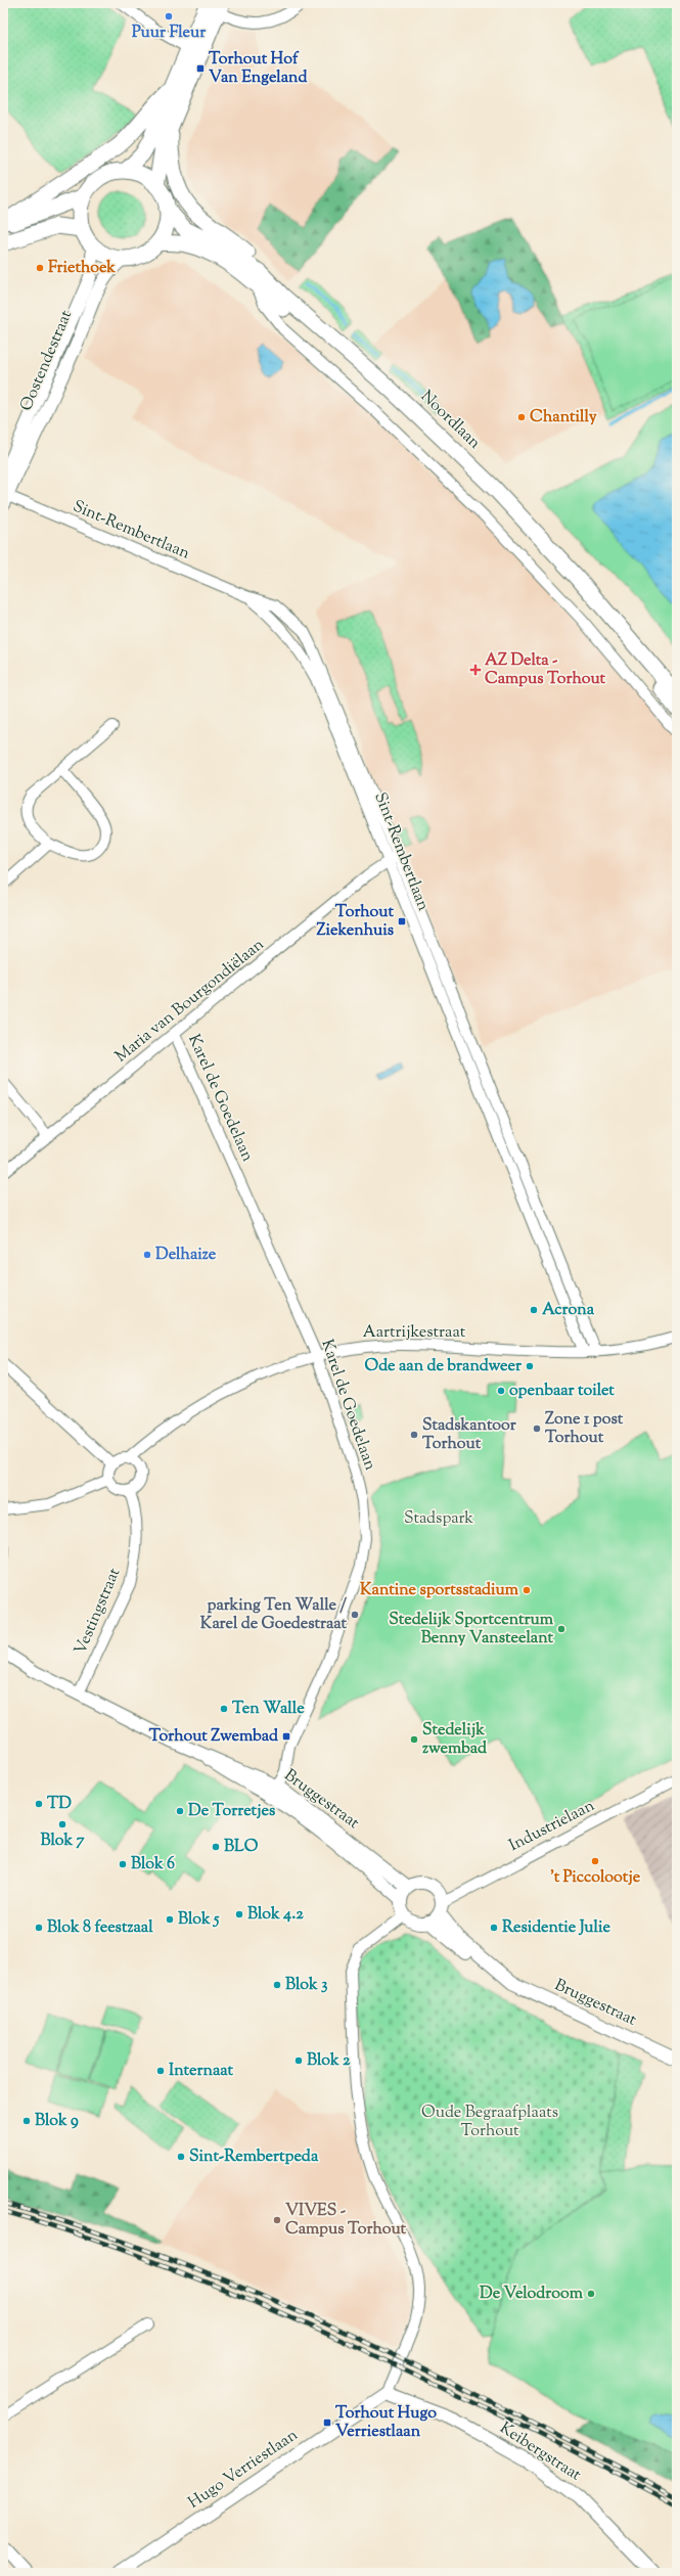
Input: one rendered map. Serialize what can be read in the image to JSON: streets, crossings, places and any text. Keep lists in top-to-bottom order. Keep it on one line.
{"streets":{"main road":["Noordlaan"],"street":["Oostendestraat","Sint-Rembertlaan","Maria van Bourgondiëlaan","Karel de Goedelaan","Aartrijkestraat","Vestingstraat","Bruggestraat","Industrielaan","Keibergstraat","Hugo Verriestlaan"]},"crossings":[["Oostendestraat","Noordlaan"],["Oostendestraat","Sint-Rembertlaan"],["Sint-Rembertlaan","Maria van Bourgondiëlaan"],["Sint-Rembertlaan","Aartrijkestraat"],["Maria van Bourgondiëlaan","Karel de Goedelaan"],["Karel de Goedelaan","Aartrijkestraat"],["Karel de Goedelaan","Bruggestraat"],["Aartrijkestraat","Vestingstraat"],["Vestingstraat","Bruggestraat"],["Bruggestraat","Industrielaan"],["Keibergstraat","Hugo Verriestlaan"]],"parks":["Stadspark","Oude Begraafplaats Torhout"],"places":{"other":["Puur Fleur","Friethoek","Chantilly","Delhaize","Acrona","Ode aan de brandweer","openbaar toilet","Zone 1 post Torhout","Stadskantoor Torhout","Kantine sportsstadium","parking Ten Walle / Karel de Goedestraat","Stedelijk Sportcentrum Benny Vansteelant","Ten Walle","Stedelijk zwembad","TD","De Torretjes","Blok 7","BLO","'t Piccolootje","Blok 6","Blok 4.2","Blok 5","Blok 8 feestzaal","Residentie Julie","Blok 3","Blok 2","Internaat","Blok 9","Sint-Rembertpeda","VIVES - Campus Torhout","De Velodroom"],"transit":["Torhout Hof Van Engeland","Torhout Ziekenhuis","Torhout Zwembad","Torhout Hugo Verriestlaan"],"health":["AZ Delta - Campus Torhout"]}}
